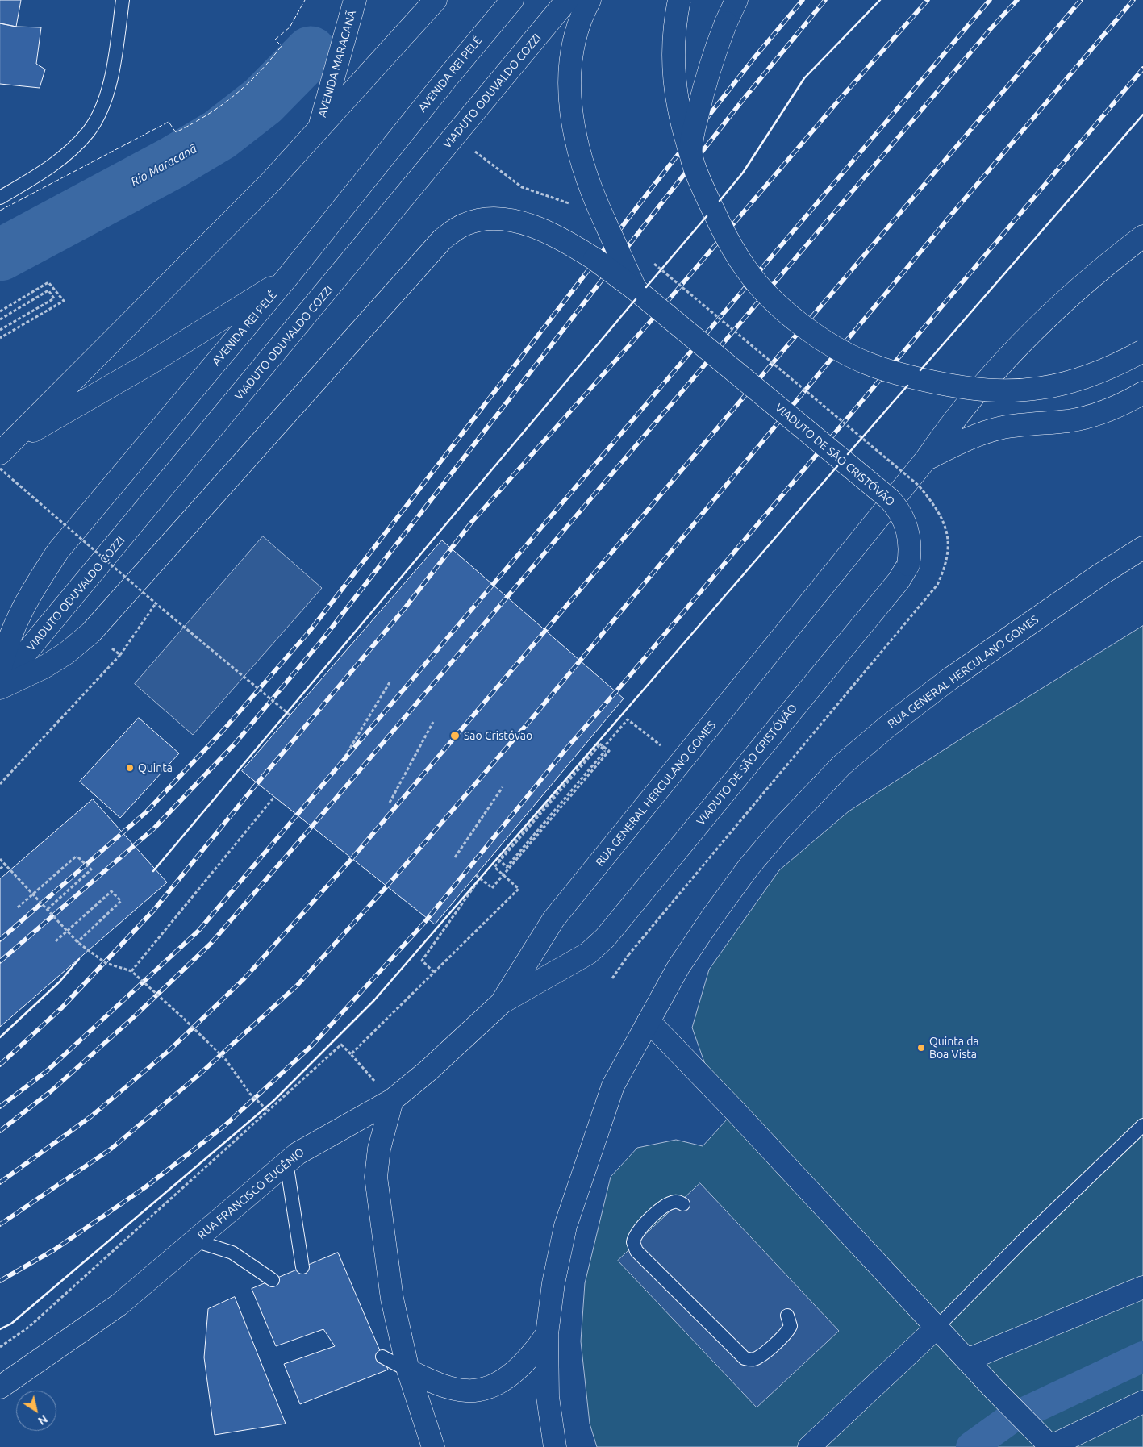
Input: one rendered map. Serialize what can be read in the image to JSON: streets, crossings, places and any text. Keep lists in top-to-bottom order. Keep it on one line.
{"streets":{"main road":["AVENIDA MARACANÃ","AVENIDA REI PELÉ","VIADUTO ODUVALDO COZZI","VIADUTO DE SÃO CRISTÓVÃO","RUA GENERAL HERCULANO GOMES","RUA FRANCISCO EUGÊNIO"]},"crossings":[["VIADUTO DE SÃO CRISTÓVÃO","RUA GENERAL HERCULANO GOMES"],["VIADUTO DE SÃO CRISTÓVÃO","RUA FRANCISCO EUGÊNIO"],["RUA GENERAL HERCULANO GOMES","RUA FRANCISCO EUGÊNIO"]],"water":["Rio Maracanã"],"places":["São Cristóvão","Quinta","Quinta da Boa Vista"],"north":"bottom right"}
